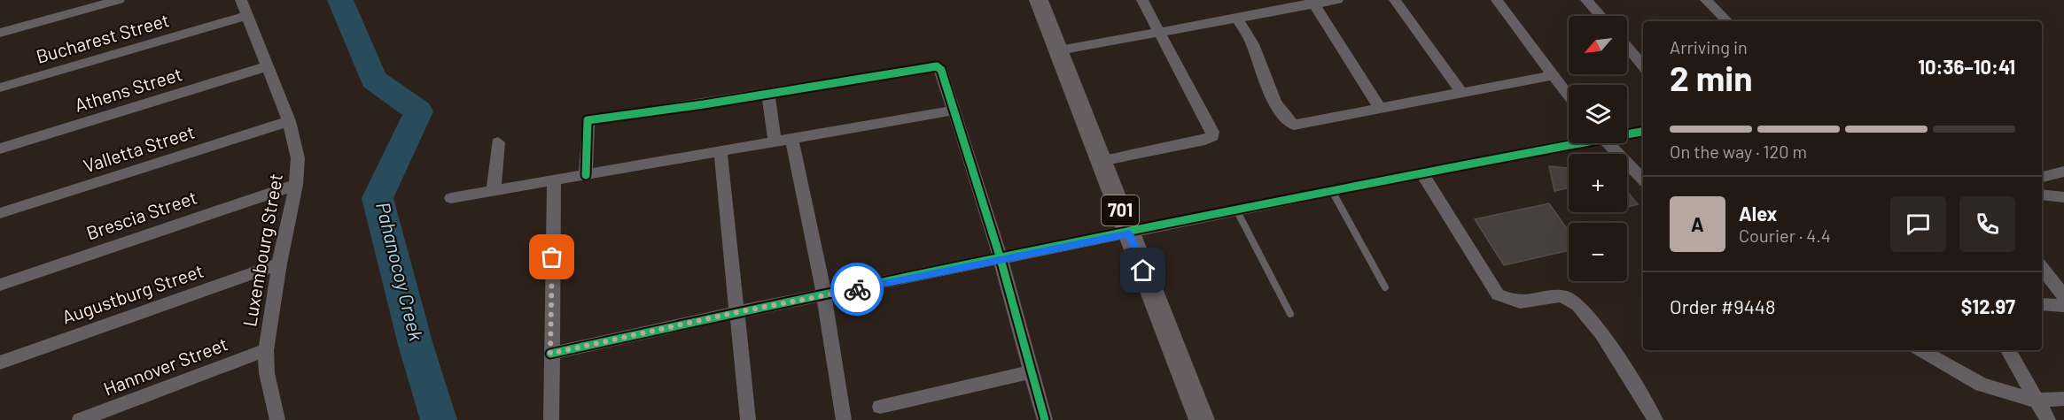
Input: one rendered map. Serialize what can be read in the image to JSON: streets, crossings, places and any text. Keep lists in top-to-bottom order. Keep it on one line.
{"streets":{"main road":["701"],"street":["Bucharest Street","Athens Street","Valletta Street","Brescia Street","Luxembourg Street","Augustburg Street","Hannover Street"]},"crossings":[["Bucharest Street","Luxembourg Street"],["Athens Street","Luxembourg Street"],["Valletta Street","Luxembourg Street"],["Brescia Street","Luxembourg Street"],["Luxembourg Street","Augustburg Street"],["Luxembourg Street","Hannover Street"]],"water":["Pahanocoy Creek"],"north":"bottom left","page":{"map_buttons":["+","−"],"heading":["2 min","Arriving in","10:36–10:41"],"panel":["Alex","Courier · 4.4","Order #9448","$12.97"],"bar":"On the way · 120 m","round":"A"}}
